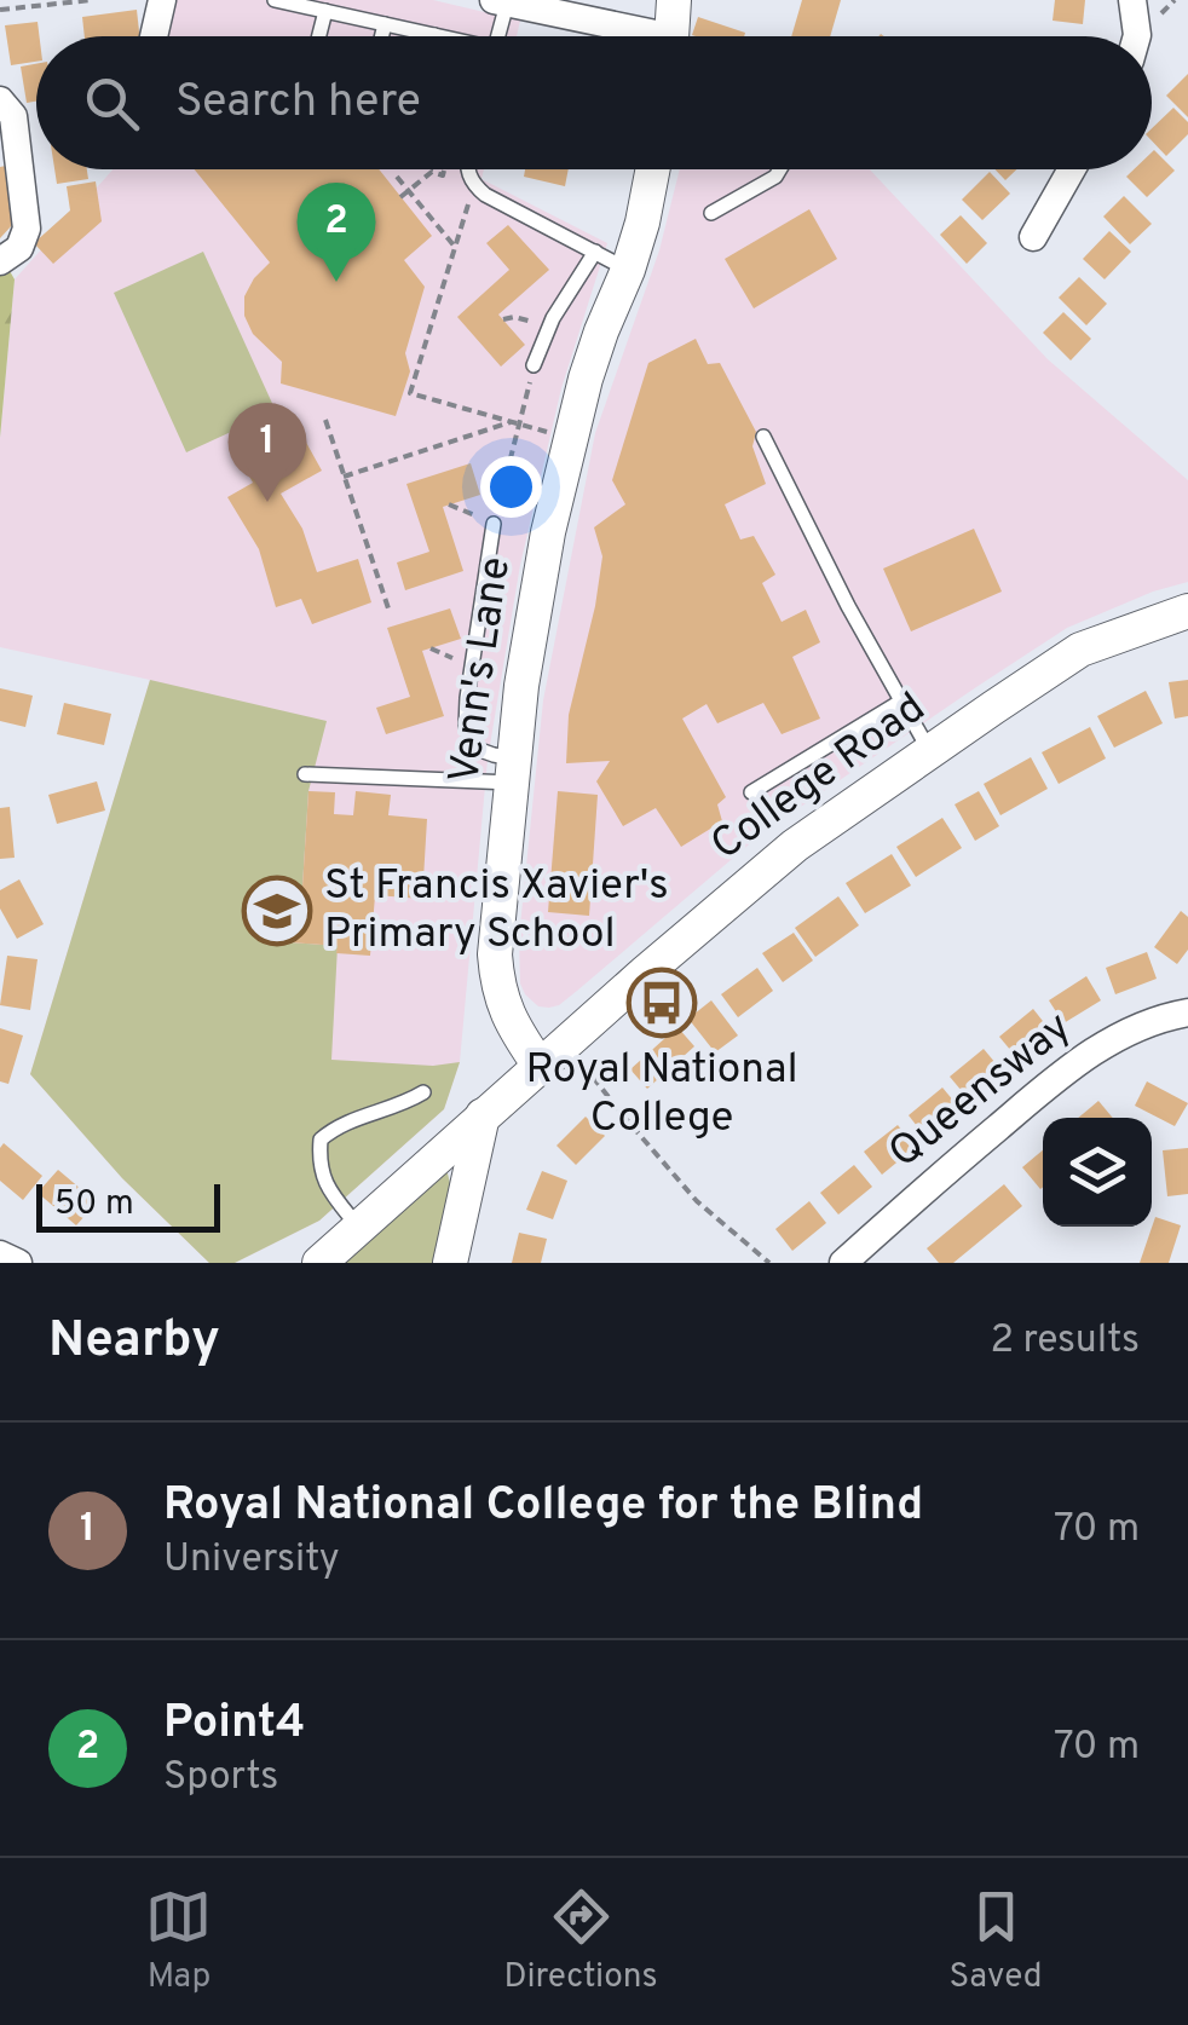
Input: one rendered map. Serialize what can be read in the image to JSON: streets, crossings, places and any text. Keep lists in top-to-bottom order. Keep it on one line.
{"streets":{"street":["Venn's Lane","College Road","Queensway"]},"crossings":[["Venn's Lane","College Road"]],"places":{"school or university":["St Francis Xavier's Primary School"],"bus stop":["Royal National College"]},"scale_bar":"50 m","page":{"search":"Search here","pins":["2","1"],"scale":"50 m","heading":["Nearby","2 results"],"list":[{"mark":"1","name":"Royal National College for the Blind","note":"University","value":"70 m"},{"mark":"2","name":"Point4","note":"Sports","value":"70 m"}],"nav":["Map","Directions","Saved"]}}
